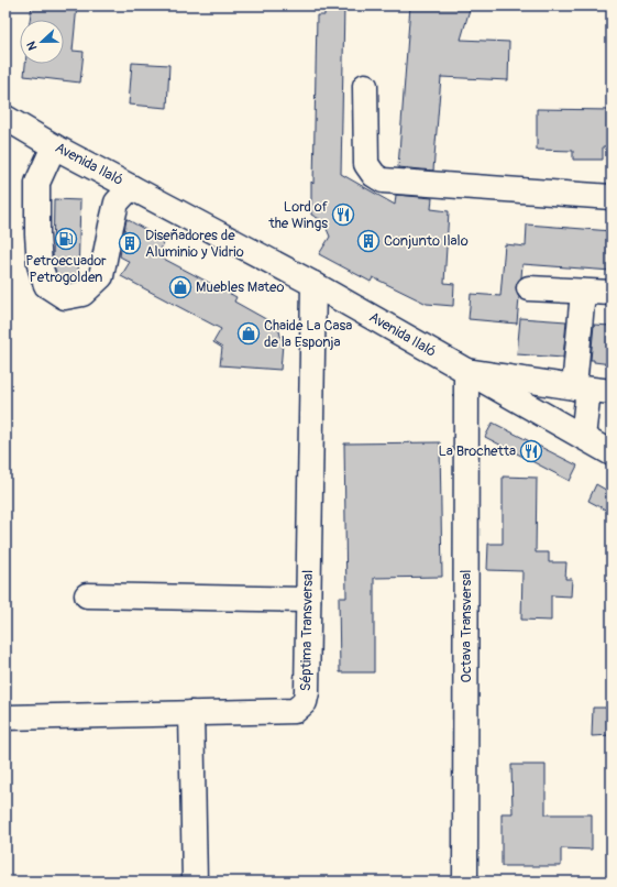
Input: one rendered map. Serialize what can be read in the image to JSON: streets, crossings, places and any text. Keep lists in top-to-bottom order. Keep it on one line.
{"streets":{"street":["Avenida Ilaló","Octava Transversal","Séptima Transversal"]},"crossings":[["Avenida Ilaló","Octava Transversal"],["Avenida Ilaló","Séptima Transversal"]],"places":{"restaurant":["Lord of the Wings","La Brochetta"],"fuel station":["Petroecuador Petrogolden"],"building":["Conjunto Ilalo","Diseñadores de Aluminio y Vidrio"],"shop":["Muebles Mateo","Chaide La Casa de la Esponja"]},"north":"left"}
